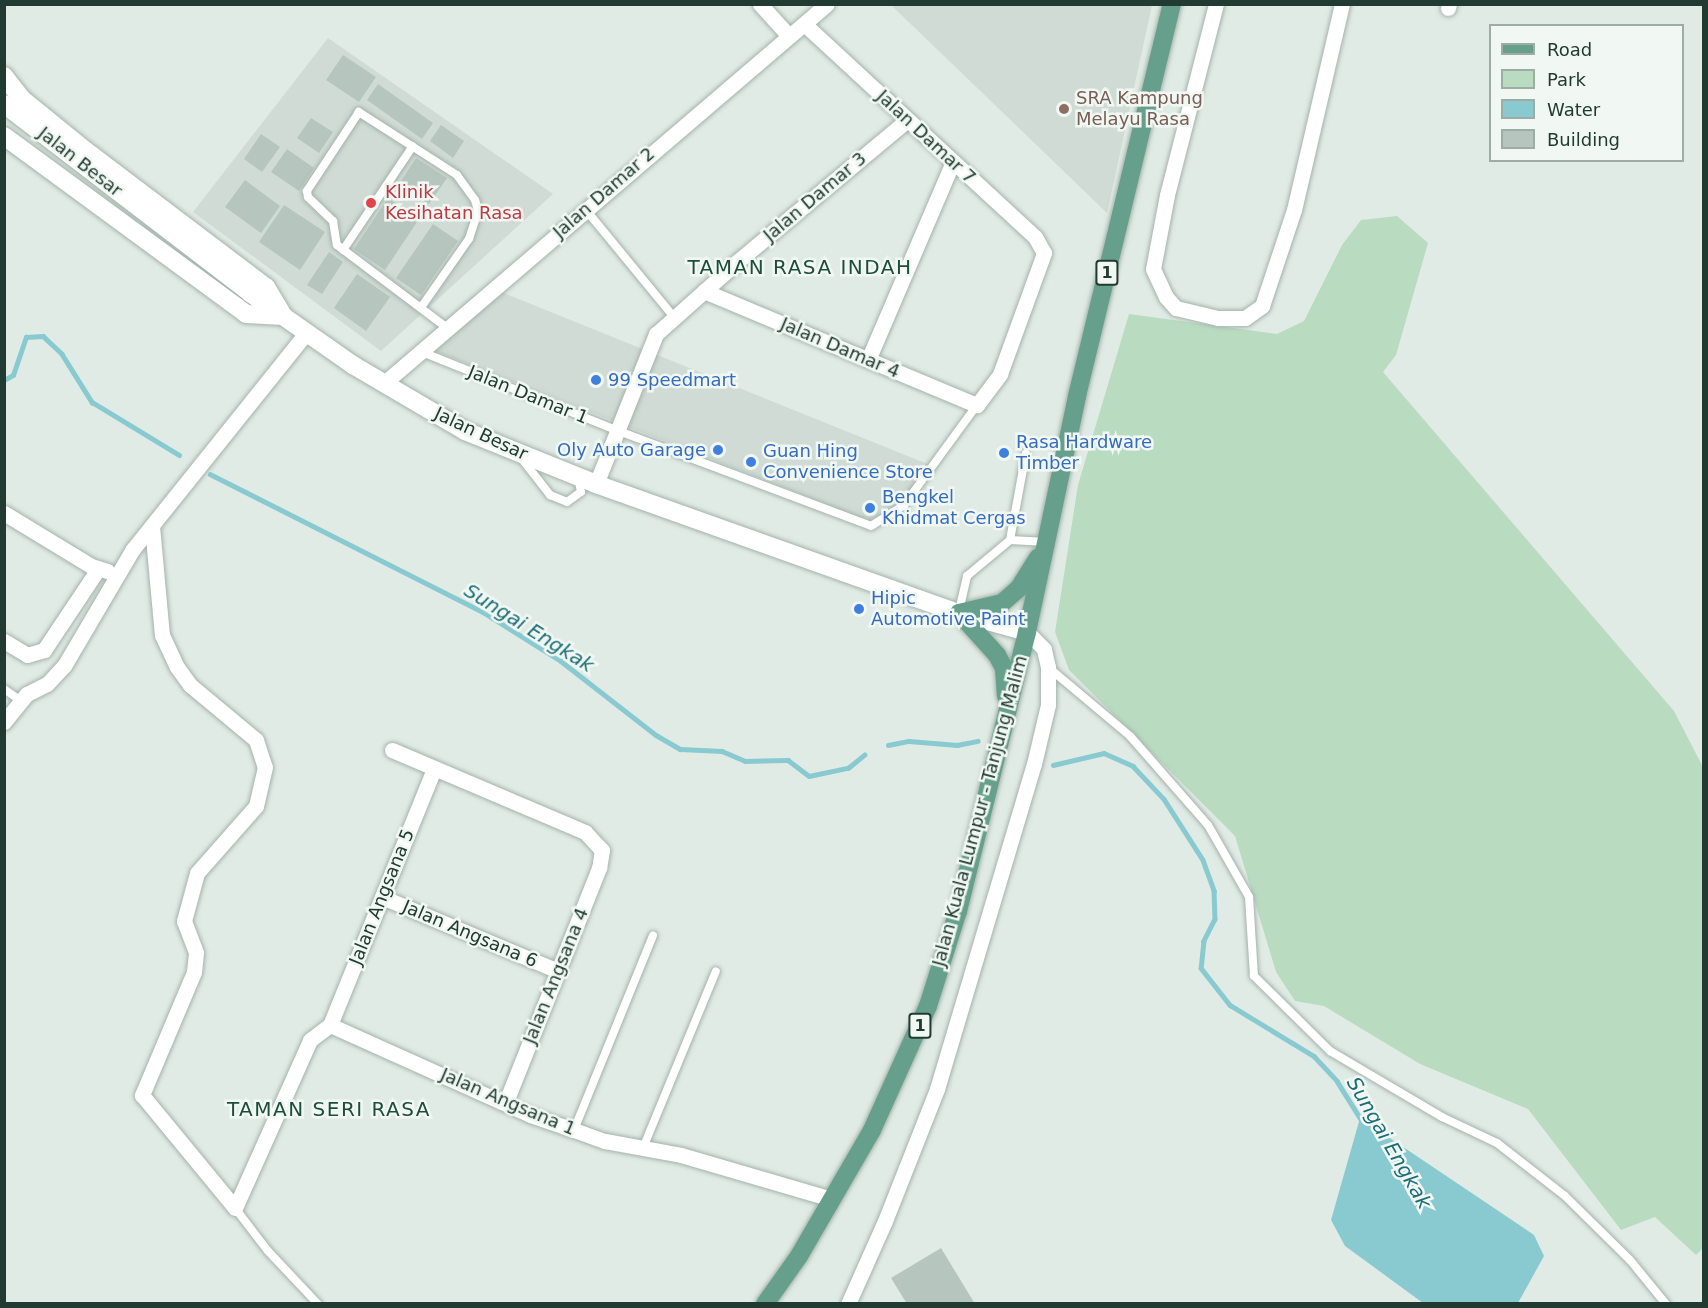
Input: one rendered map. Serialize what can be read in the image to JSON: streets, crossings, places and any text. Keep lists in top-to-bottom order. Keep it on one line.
{"streets":{"main road":["Jalan Besar","1","Jalan Kuala Lumpur - Tanjung Malim"],"street":["Jalan Damar 7","Jalan Damar 2","Jalan Damar 3","Jalan Damar 4","Jalan Angsana 5","Jalan Angsana 6","Jalan Angsana 4","Jalan Angsana 1"],"lane":["Jalan Damar 1"]},"crossings":[["Jalan Damar 7","Jalan Damar 2"],["Jalan Damar 7","Jalan Damar 3"],["Jalan Damar 7","Jalan Damar 4"],["Jalan Damar 7","Jalan Damar 1"],["Jalan Besar","Jalan Damar 2"],["Jalan Besar","Jalan Damar 3"],["Jalan Besar","Jalan Kuala Lumpur - Tanjung Malim"],["Jalan Damar 2","Jalan Damar 1"],["Jalan Damar 3","Jalan Damar 4"],["Jalan Damar 3","Jalan Damar 1"],["Jalan Damar 4","Jalan Damar 1"],["Jalan Kuala Lumpur - Tanjung Malim","Jalan Angsana 1"],["Jalan Angsana 5","Jalan Angsana 6"],["Jalan Angsana 5","Jalan Angsana 4"],["Jalan Angsana 5","Jalan Angsana 1"],["Jalan Angsana 6","Jalan Angsana 4"],["Jalan Angsana 4","Jalan Angsana 1"]],"districts":["TAMAN RASA INDAH","TAMAN SERI RASA"],"water":["Sungai Engkak"],"places":["SRA Kampung Melayu Rasa","Klinik Kesihatan Rasa","99 Speedmart","Oly Auto Garage","Rasa Hardware Timber","Guan Hing Convenience Store","Bengkel Khidmat Cergas","Hipic Automotive Paint"],"legend":["Road","Park","Water","Building"]}
